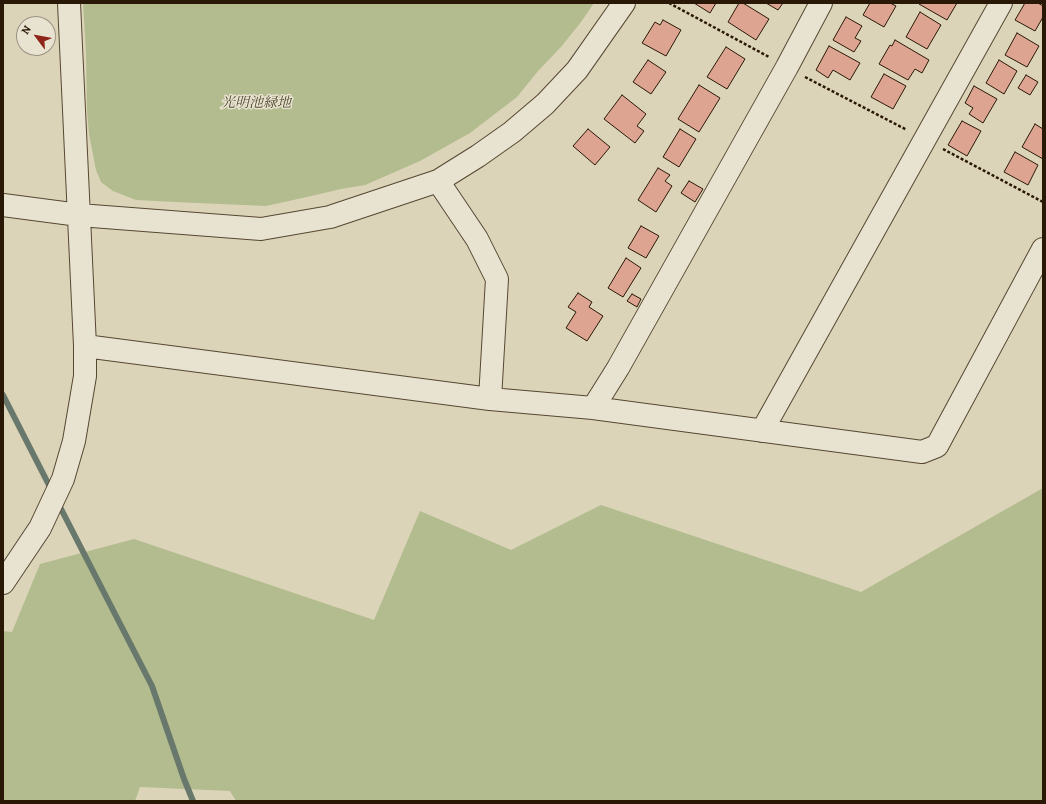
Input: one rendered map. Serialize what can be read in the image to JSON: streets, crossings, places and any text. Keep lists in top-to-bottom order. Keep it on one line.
{"parks":["光明池緑地"],"north":"top left"}
